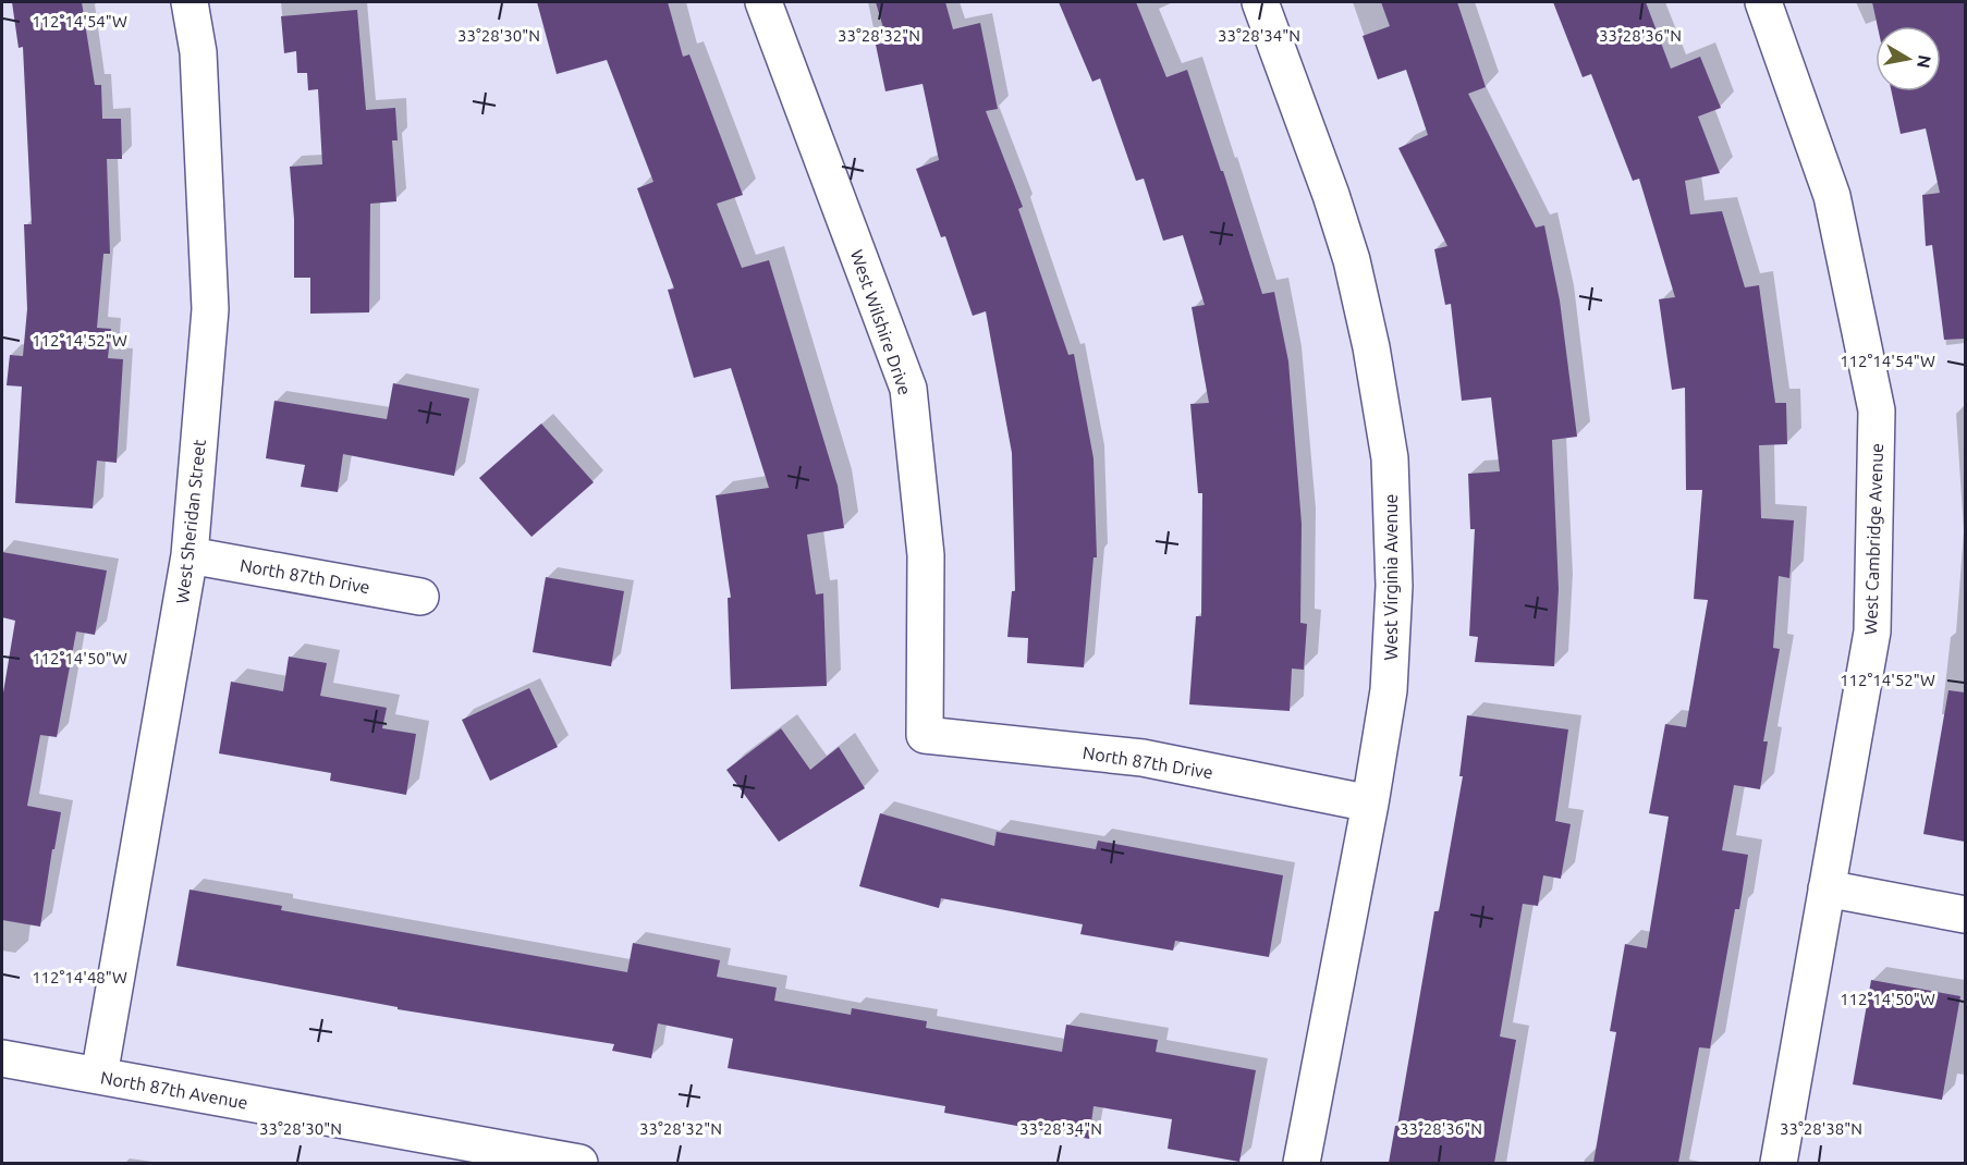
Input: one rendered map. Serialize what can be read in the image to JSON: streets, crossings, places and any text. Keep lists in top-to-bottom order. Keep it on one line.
{"streets":{"street":["West Wilshire Drive","West Sheridan Street","West Cambridge Avenue","North 87th Drive","West Virginia Avenue","North 87th Avenue"]},"crossings":[["West Wilshire Drive","North 87th Drive"],["West Sheridan Street","North 87th Drive"],["West Sheridan Street","North 87th Avenue"],["North 87th Drive","West Virginia Avenue"]],"north":"right","coordinates":["112°14'54\"W","33°28'30\"N","33°28'32\"N","33°28'34\"N","33°28'36\"N","112°14'52\"W","112°14'50\"W","112°14'48\"W","33°28'38\"N"]}
